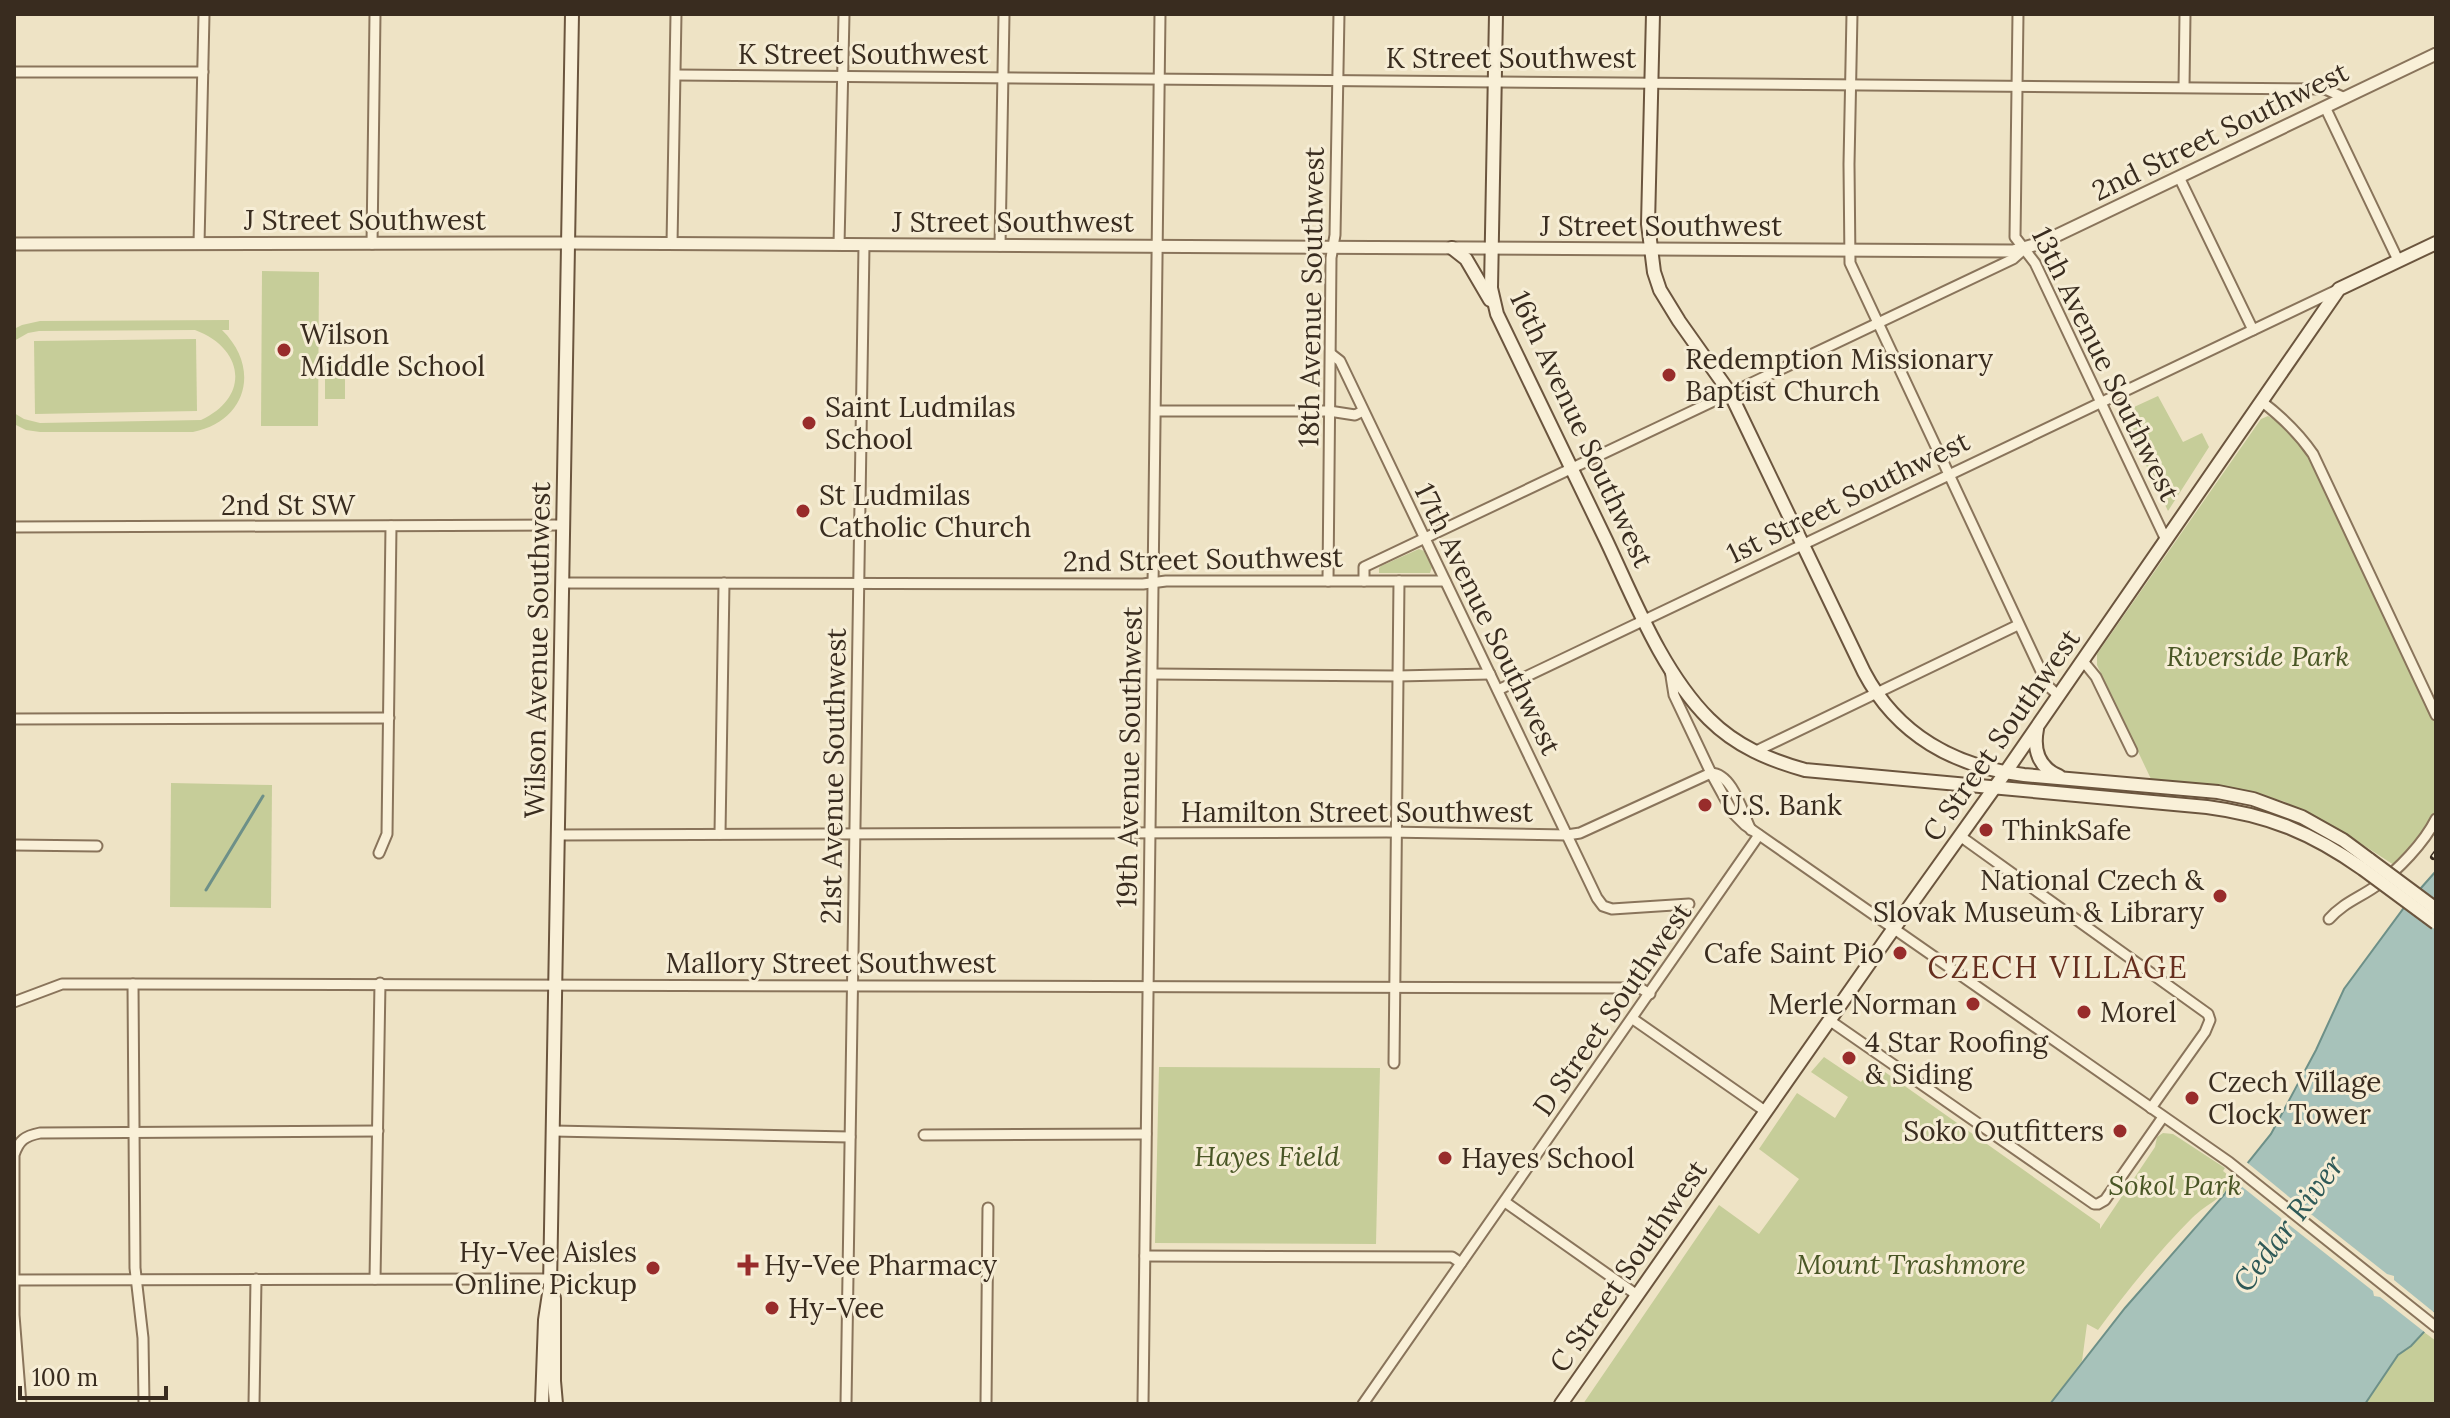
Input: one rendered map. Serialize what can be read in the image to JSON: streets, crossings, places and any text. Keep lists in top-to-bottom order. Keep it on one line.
{"streets":{"main road":["16th Avenue Southwest","1st Street Southwest","Wilson Avenue Southwest","C Street Southwest"],"street":["K Street Southwest","2nd Street Southwest","J Street Southwest","18th Avenue Southwest","13th Avenue Southwest","2nd St SW","17th Avenue Southwest","19th Avenue Southwest","21st Avenue Southwest","Hamilton Street Southwest","Mallory Street Southwest","D Street Southwest"]},"crossings":[["K Street Southwest","2nd Street Southwest"],["K Street Southwest","18th Avenue Southwest"],["K Street Southwest","13th Avenue Southwest"],["K Street Southwest","16th Avenue Southwest"],["K Street Southwest","19th Avenue Southwest"],["2nd Street Southwest","J Street Southwest"],["2nd Street Southwest","18th Avenue Southwest"],["2nd Street Southwest","13th Avenue Southwest"],["2nd Street Southwest","16th Avenue Southwest"],["2nd Street Southwest","17th Avenue Southwest"],["2nd Street Southwest","Wilson Avenue Southwest"],["2nd Street Southwest","19th Avenue Southwest"],["2nd Street Southwest","21st Avenue Southwest"],["J Street Southwest","18th Avenue Southwest"],["J Street Southwest","13th Avenue Southwest"],["J Street Southwest","16th Avenue Southwest"],["J Street Southwest","Wilson Avenue Southwest"],["J Street Southwest","19th Avenue Southwest"],["J Street Southwest","21st Avenue Southwest"],["18th Avenue Southwest","17th Avenue Southwest"],["13th Avenue Southwest","1st Street Southwest"],["13th Avenue Southwest","C Street Southwest"],["16th Avenue Southwest","1st Street Southwest"],["16th Avenue Southwest","C Street Southwest"],["1st Street Southwest","17th Avenue Southwest"],["1st Street Southwest","C Street Southwest"],["2nd St SW","Wilson Avenue Southwest"],["17th Avenue Southwest","Hamilton Street Southwest"],["Wilson Avenue Southwest","Hamilton Street Southwest"],["Wilson Avenue Southwest","Mallory Street Southwest"],["19th Avenue Southwest","Hamilton Street Southwest"],["19th Avenue Southwest","Mallory Street Southwest"],["21st Avenue Southwest","Hamilton Street Southwest"],["21st Avenue Southwest","Mallory Street Southwest"],["Mallory Street Southwest","D Street Southwest"]],"districts":["CZECH VILLAGE"],"water":["Cedar River"],"parks":["Riverside Park","Hayes Field","Sokol Park","Mount Trashmore"],"places":{"other":["Wilson Middle School","Redemption Missionary Baptist Church","Saint Ludmilas School","St Ludmilas Catholic Church","U.S. Bank","ThinkSafe","National Czech & Slovak Museum & Library","Cafe Saint Pio","Merle Norman","Morel","4 Star Roofing & Siding","Czech Village Clock Tower","Soko Outfitters","Hayes School","Hy-Vee Aisles Online Pickup","Hy-Vee"],"health":["Hy-Vee Pharmacy"]},"scale_bar":"100 m"}
